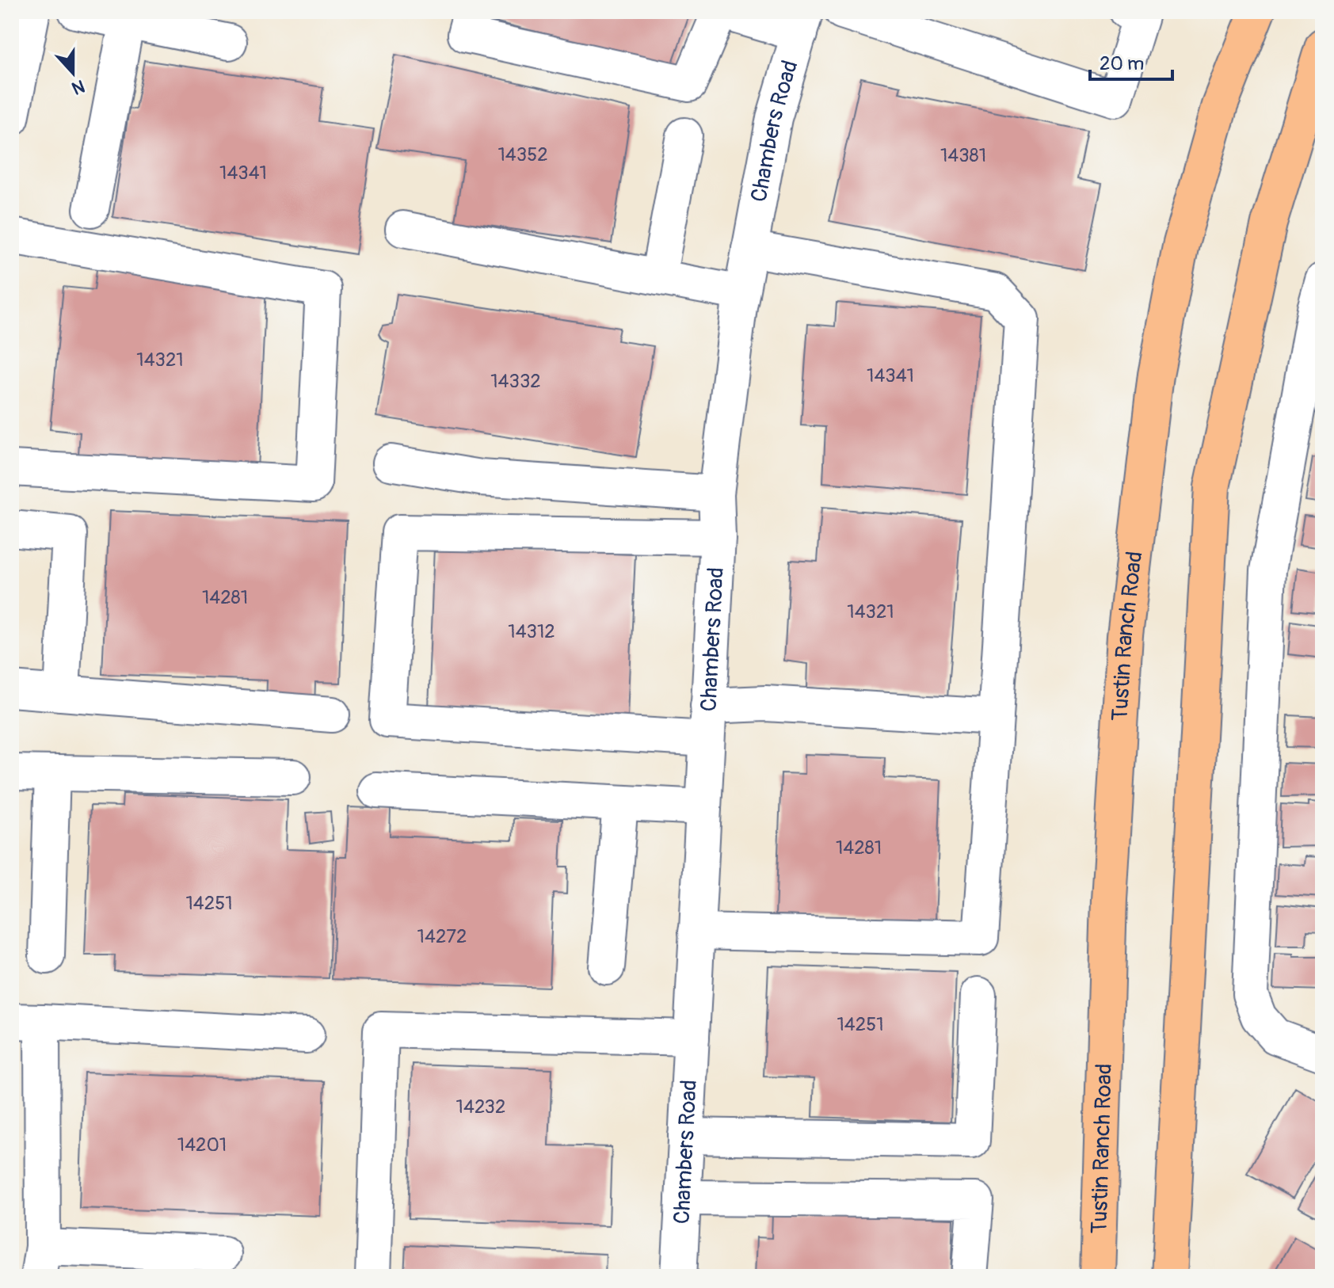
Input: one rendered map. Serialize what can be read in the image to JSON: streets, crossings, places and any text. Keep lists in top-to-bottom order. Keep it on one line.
{"streets":{"main road":["Tustin Ranch Road"],"street":["Chambers Road"]},"house_numbers":["14352","14381","14341","14321","14341","14332","14281","14321","14312","14281","14251","14272","14251","14232","14201"],"scale_bar":"20 m","north":"bottom"}
